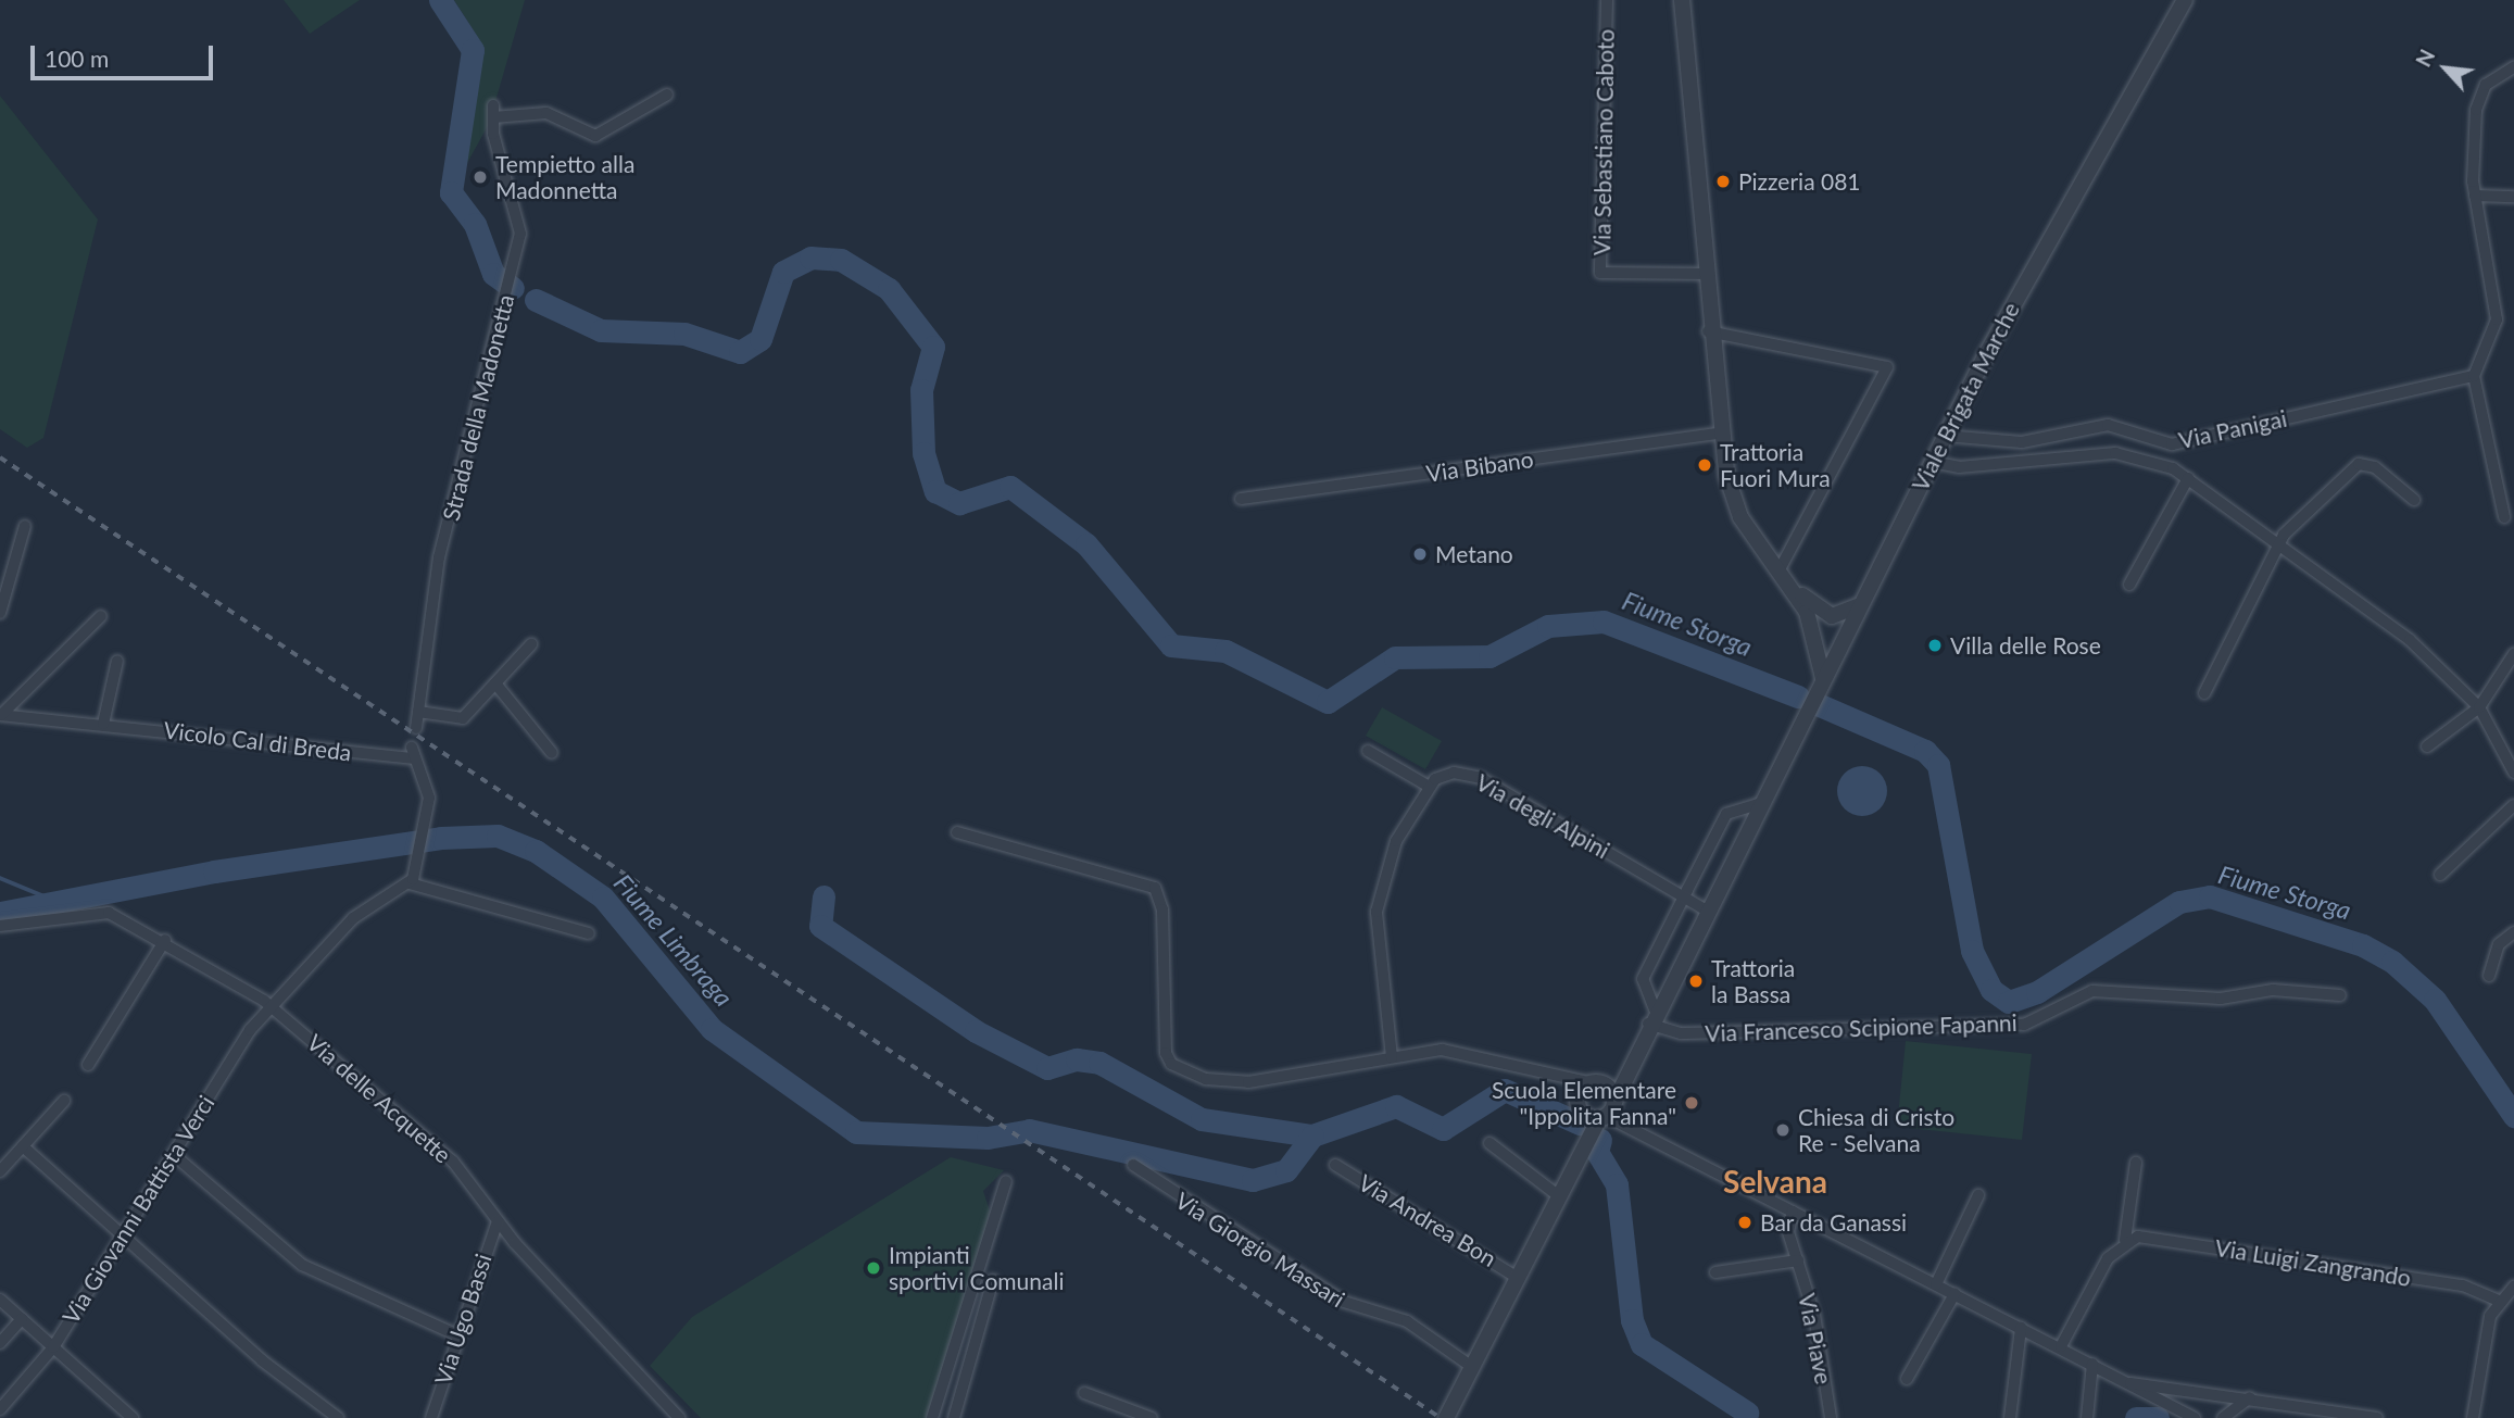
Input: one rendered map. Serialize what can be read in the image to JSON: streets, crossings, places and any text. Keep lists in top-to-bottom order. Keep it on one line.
{"streets":{"street":["Via Sebastiano Caboto","Viale Brigata Marche","Strada della Madonetta","Via Panigai","Via Bibano","Vicolo Cal di Breda","Via degli Alpini","Via Francesco Scipione Fapanni","Via delle Acquette","Via Giovanni Battista Verci","Via Andrea Bon","Via Giorgio Massari","Via Luigi Zangrando","Via Ugo Bassi","Via Piave"]},"crossings":[["Viale Brigata Marche","Via Panigai"],["Viale Brigata Marche","Via degli Alpini"],["Viale Brigata Marche","Via Francesco Scipione Fapanni"],["Viale Brigata Marche","Via Andrea Bon"],["Viale Brigata Marche","Via Giorgio Massari"],["Via delle Acquette","Via Giovanni Battista Verci"],["Via delle Acquette","Via Ugo Bassi"]],"districts":["Selvana"],"water":["Fiume Storga","Fiume Limbraga"],"places":["Tempietto alla Madonnetta","Pizzeria 081","Trattoria Fuori Mura","Metano","Villa delle Rose","Trattoria la Bassa","Scuola Elementare \"Ippolita Fanna\"","Chiesa di Cristo Re - Selvana","Bar da Ganassi","Impianti sportivi Comunali"],"scale_bar":"100 m","north":"top left"}
